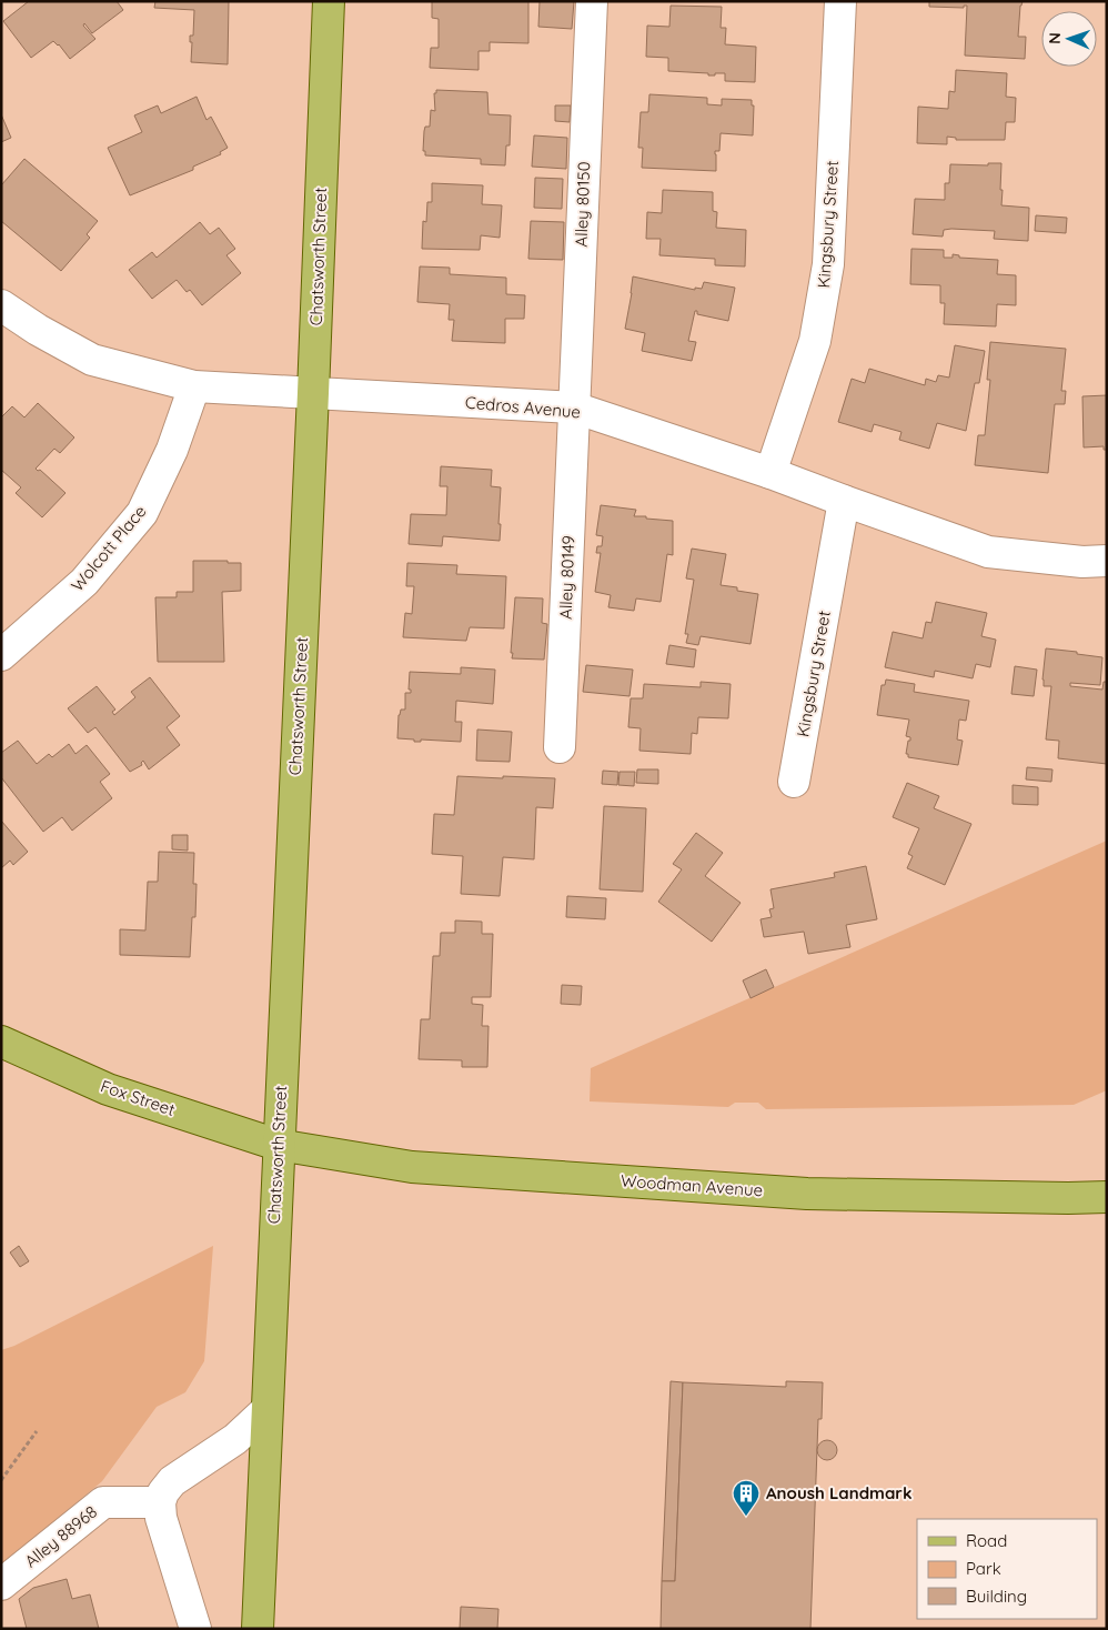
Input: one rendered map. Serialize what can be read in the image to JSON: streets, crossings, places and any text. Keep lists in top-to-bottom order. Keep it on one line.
{"streets":{"main road":["Chatsworth Street","Fox Street","Woodman Avenue"],"street":["Alley 80150","Kingsbury Street","Cedros Avenue","Wolcott Place","Alley 80149","Alley 88968"]},"crossings":[["Alley 80150","Cedros Avenue"],["Alley 80150","Alley 80149"],["Kingsbury Street","Cedros Avenue"],["Chatsworth Street","Cedros Avenue"],["Chatsworth Street","Fox Street"],["Chatsworth Street","Woodman Avenue"],["Cedros Avenue","Wolcott Place"],["Cedros Avenue","Alley 80149"],["Fox Street","Woodman Avenue"]],"places":{"building":["Anoush Landmark"]},"legend":["Road","Park","Building"],"north":"left"}
